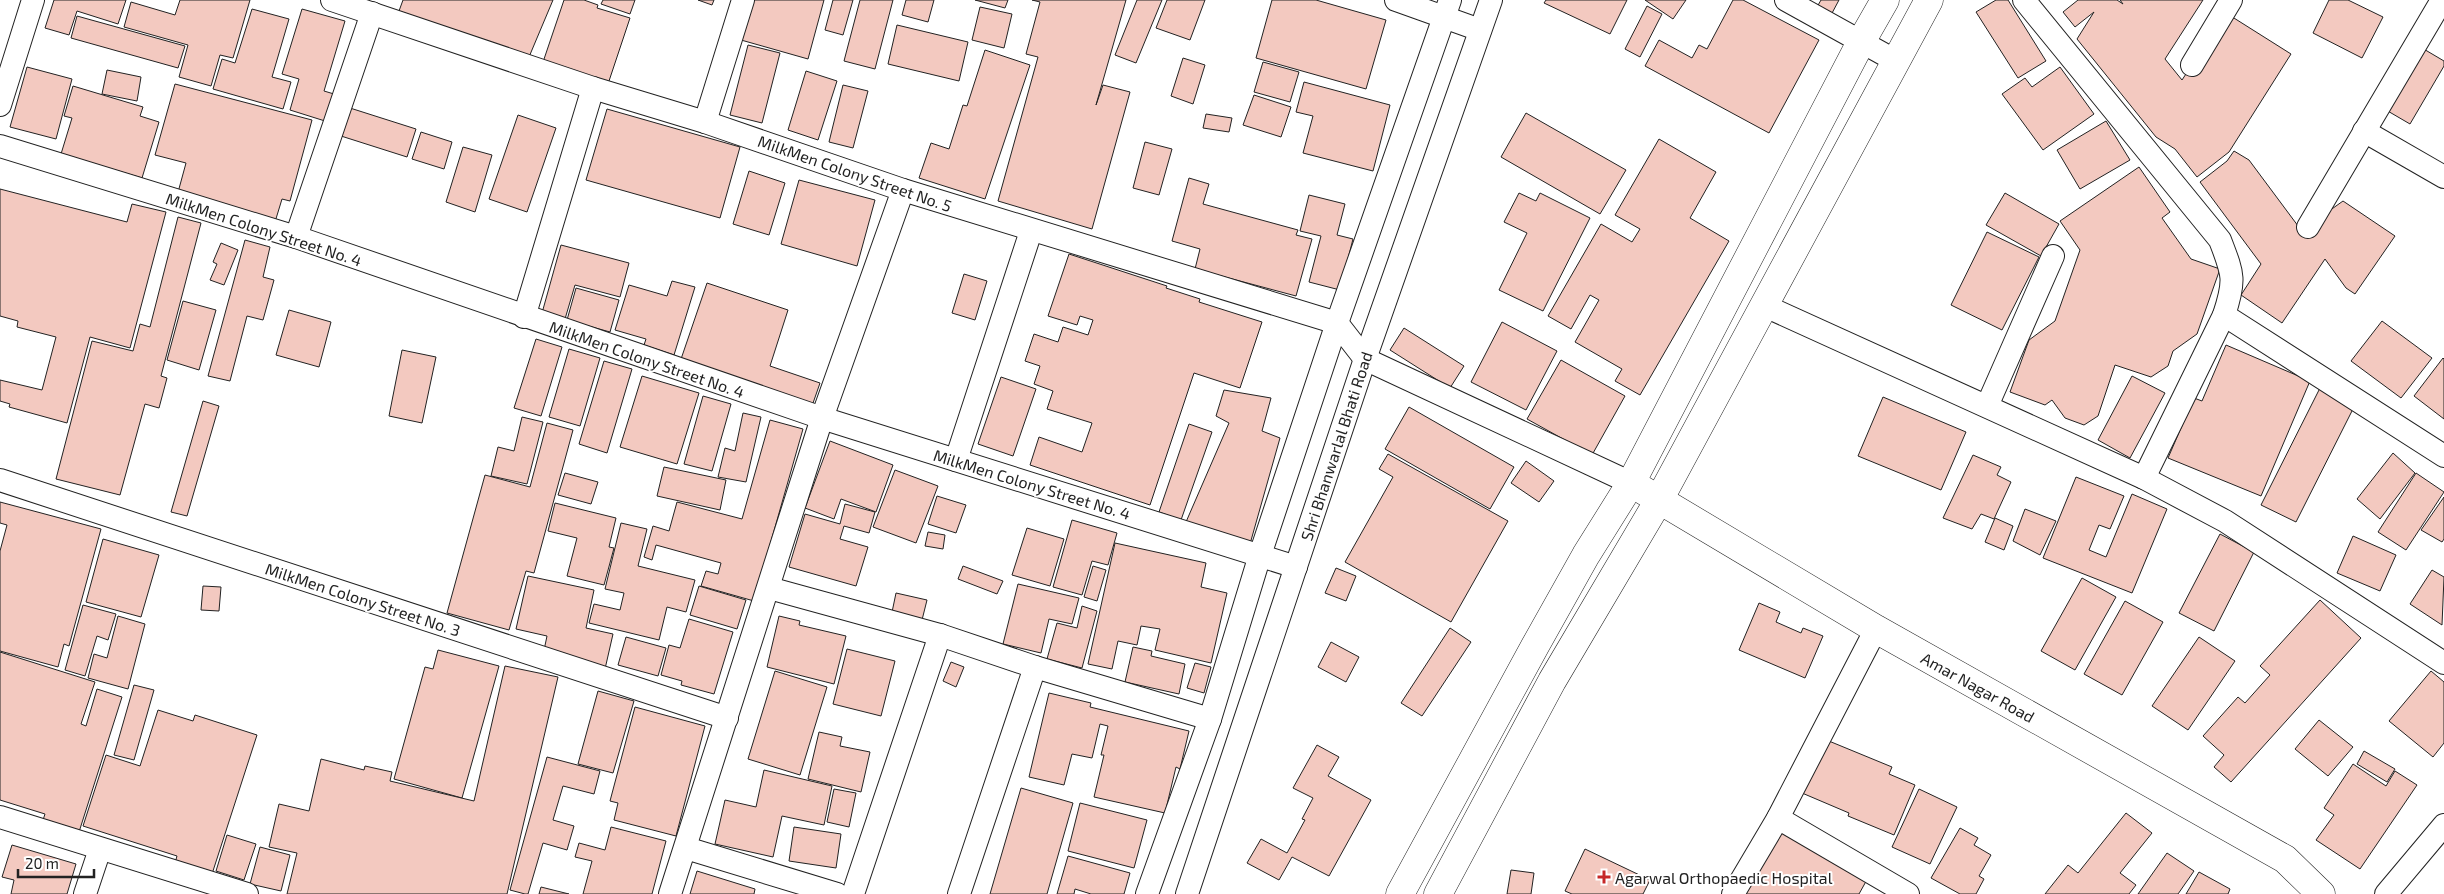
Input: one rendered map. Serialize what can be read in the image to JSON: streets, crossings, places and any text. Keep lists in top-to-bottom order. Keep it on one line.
{"streets":{"main road":["Amar Nagar Road"],"street":["MilkMen Colony Street No. 5","MilkMen Colony Street No. 4","Shri Bhanwarlal Bhati Road","MilkMen Colony Street No. 3"]},"crossings":[["MilkMen Colony Street No. 4","Shri Bhanwarlal Bhati Road"]],"places":{"health":["Agarwal Orthopaedic Hospital"]},"scale_bar":"20 m"}
